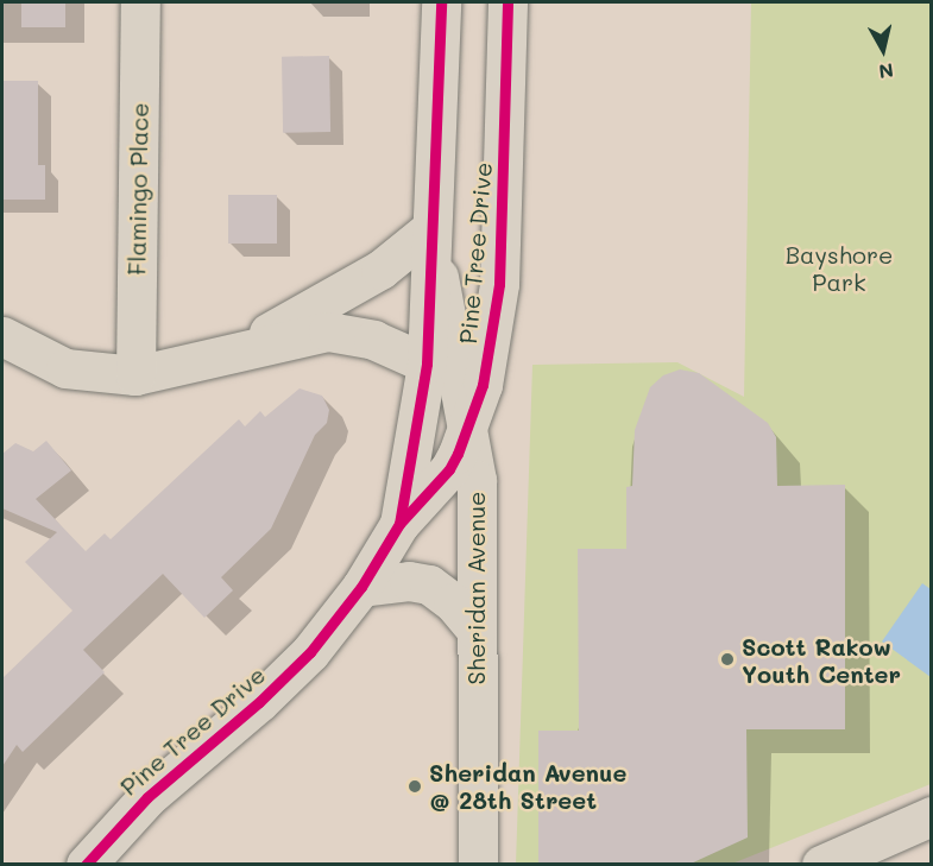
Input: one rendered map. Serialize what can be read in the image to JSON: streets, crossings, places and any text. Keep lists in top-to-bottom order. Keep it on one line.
{"streets":{"street":["Flamingo Place","Pine Tree Drive","Sheridan Avenue"]},"crossings":[["Pine Tree Drive","Sheridan Avenue"]],"parks":["Bayshore Park"],"places":["Scott Rakow Youth Center","Sheridan Avenue @ 28th Street"],"north":"bottom"}
